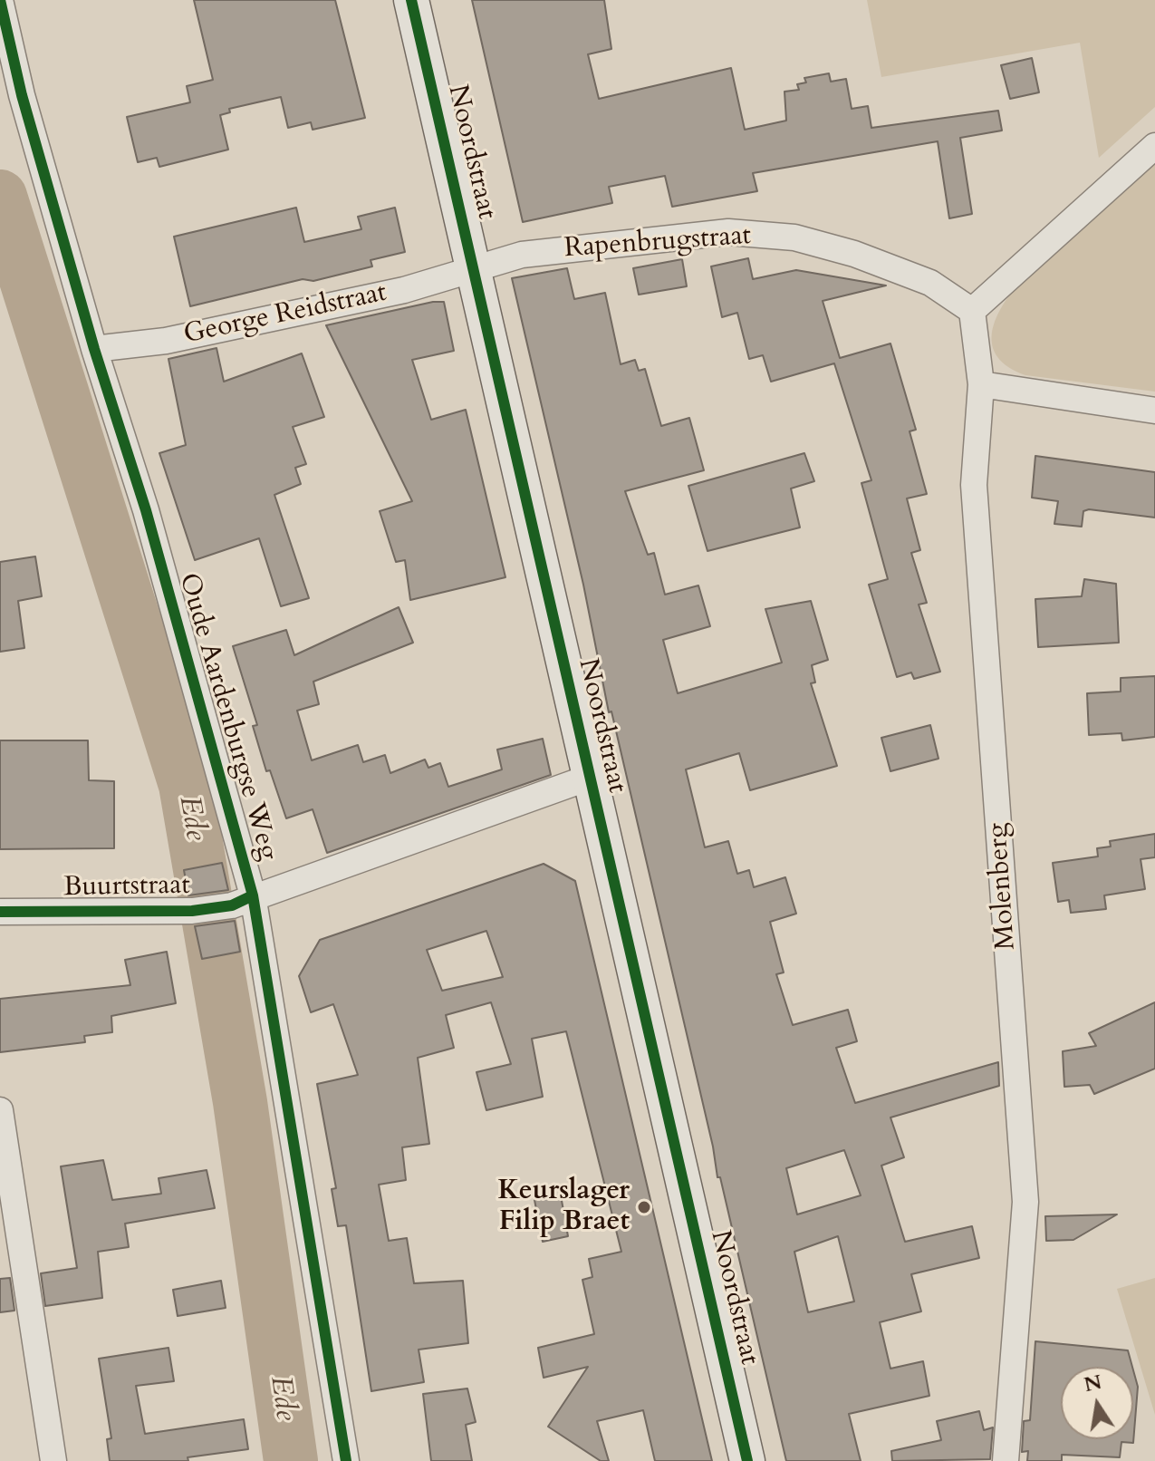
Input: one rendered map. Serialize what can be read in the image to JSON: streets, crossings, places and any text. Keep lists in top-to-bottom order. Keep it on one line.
{"streets":{"street":["Noordstraat","Rapenbrugstraat","George Reidstraat","Oude Aardenburgse Weg","Molenberg","Buurtstraat"]},"crossings":[["Noordstraat","Rapenbrugstraat"],["Noordstraat","George Reidstraat"],["Noordstraat","Buurtstraat"],["Rapenbrugstraat","George Reidstraat"],["Rapenbrugstraat","Molenberg"],["George Reidstraat","Oude Aardenburgse Weg"],["Oude Aardenburgse Weg","Buurtstraat"]],"water":["Ede"],"places":["Keurslager Filip Braet"],"north":"top"}
